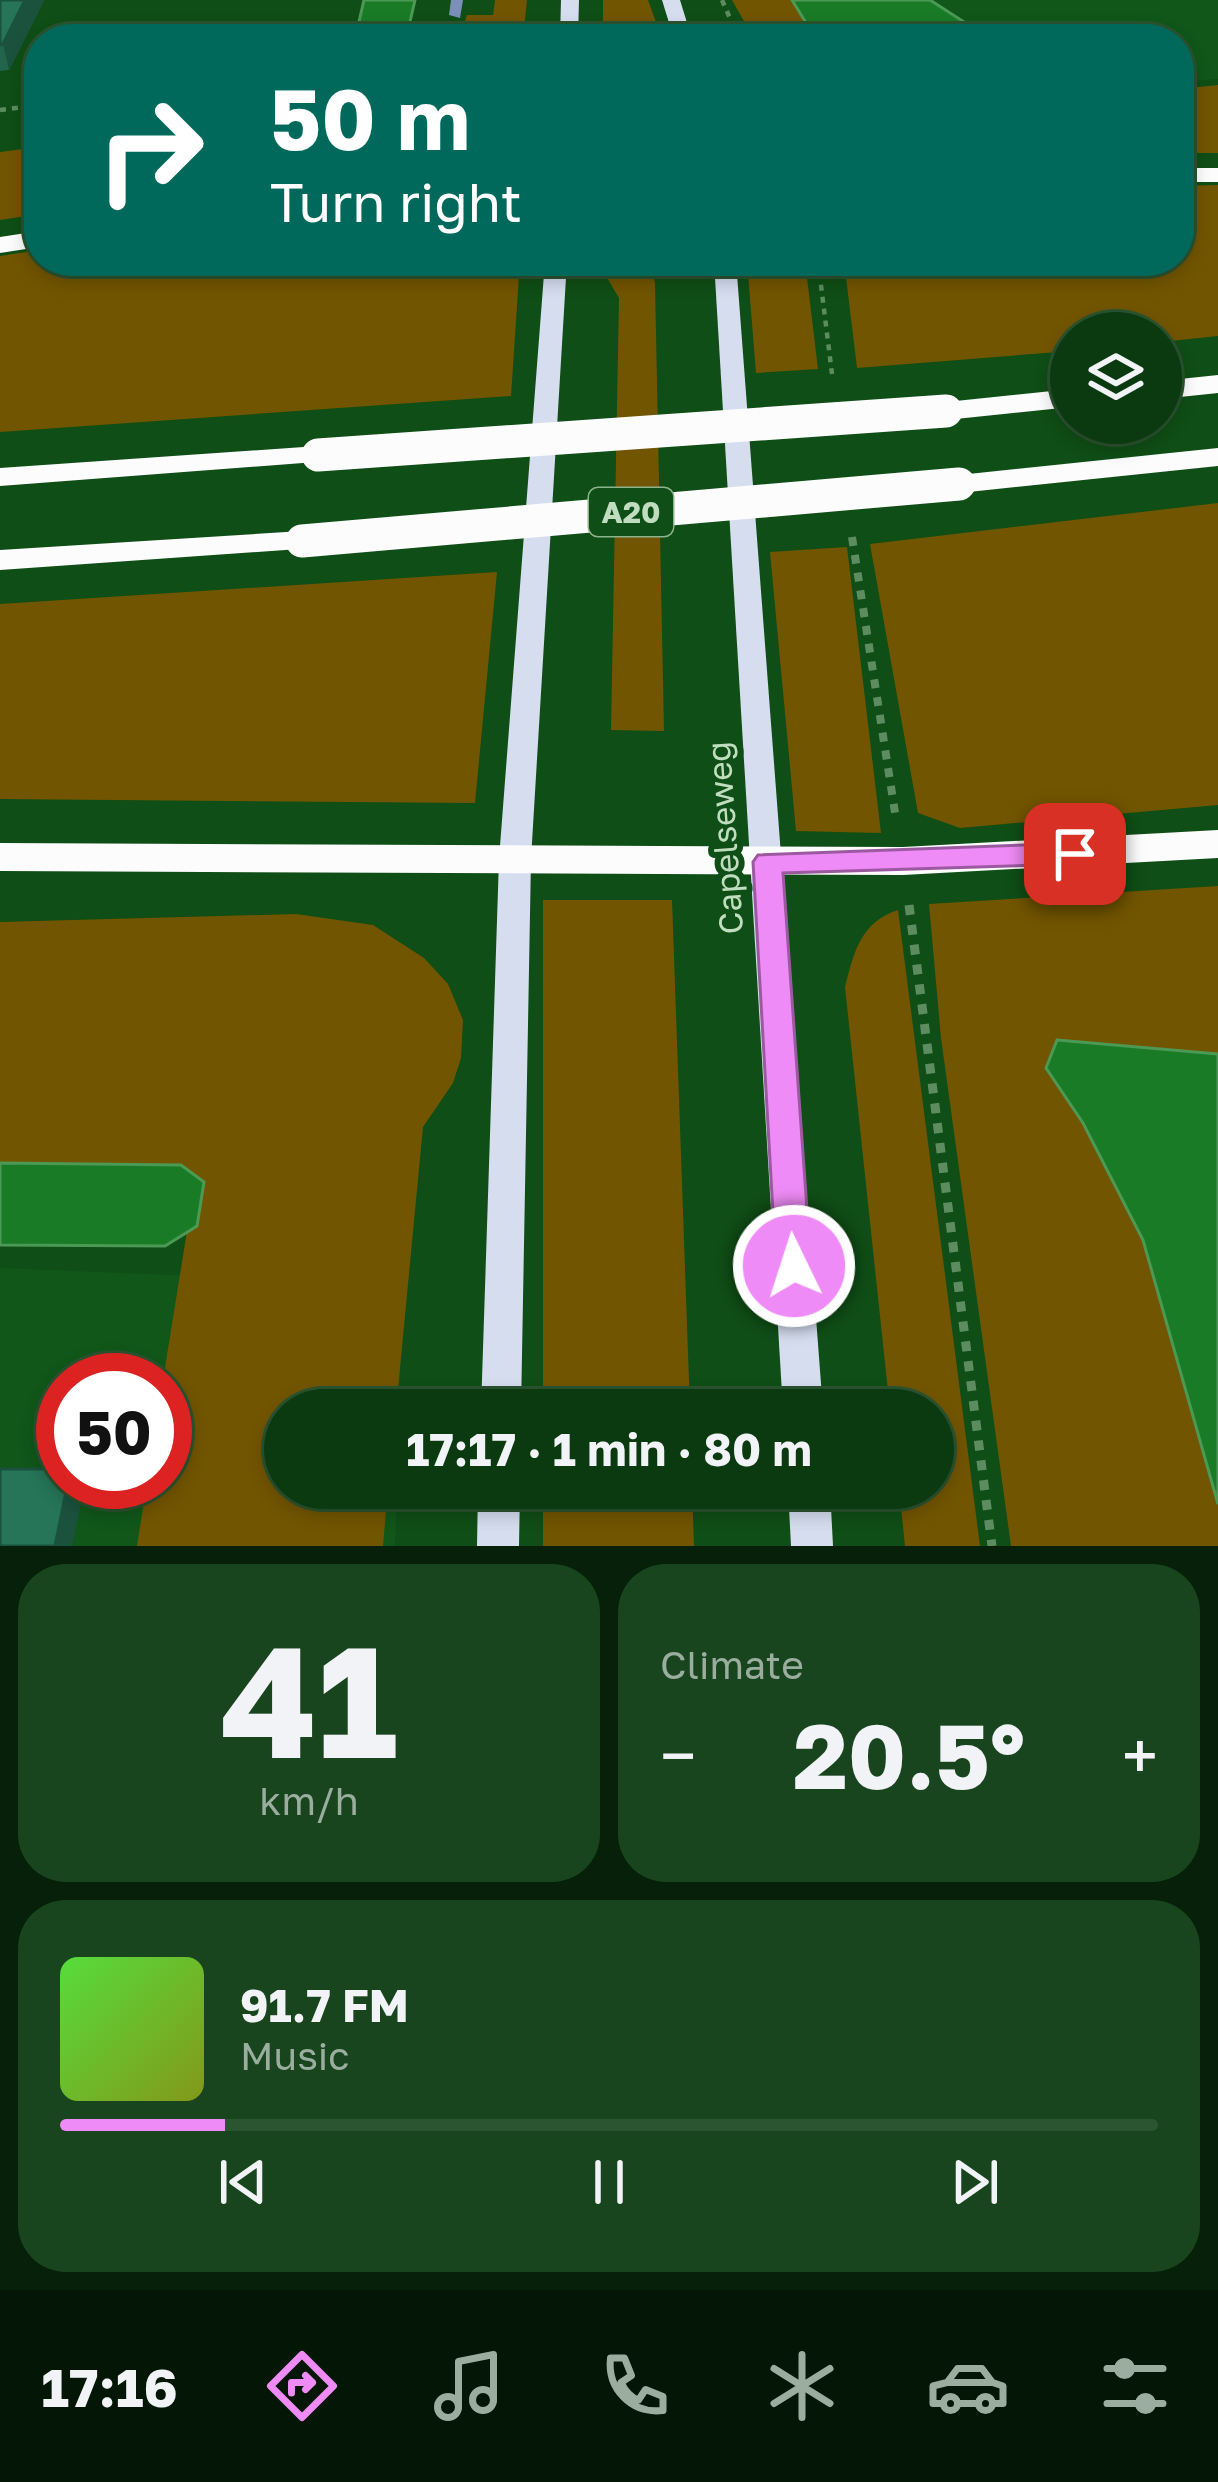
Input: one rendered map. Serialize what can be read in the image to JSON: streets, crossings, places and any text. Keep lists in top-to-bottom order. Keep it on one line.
{"streets":{"highway":["A20"],"main road":["Capelseweg"]},"page":{"turn":["50 m","Turn right"],"limit":"50","trip":"17:17 · 1 min · 80 m","tile":[["41","km/h"],"Climate"],"heat":["−","20.5°","+"],"song":["91.7 FM","Music"],"tabs":"17:16"}}
